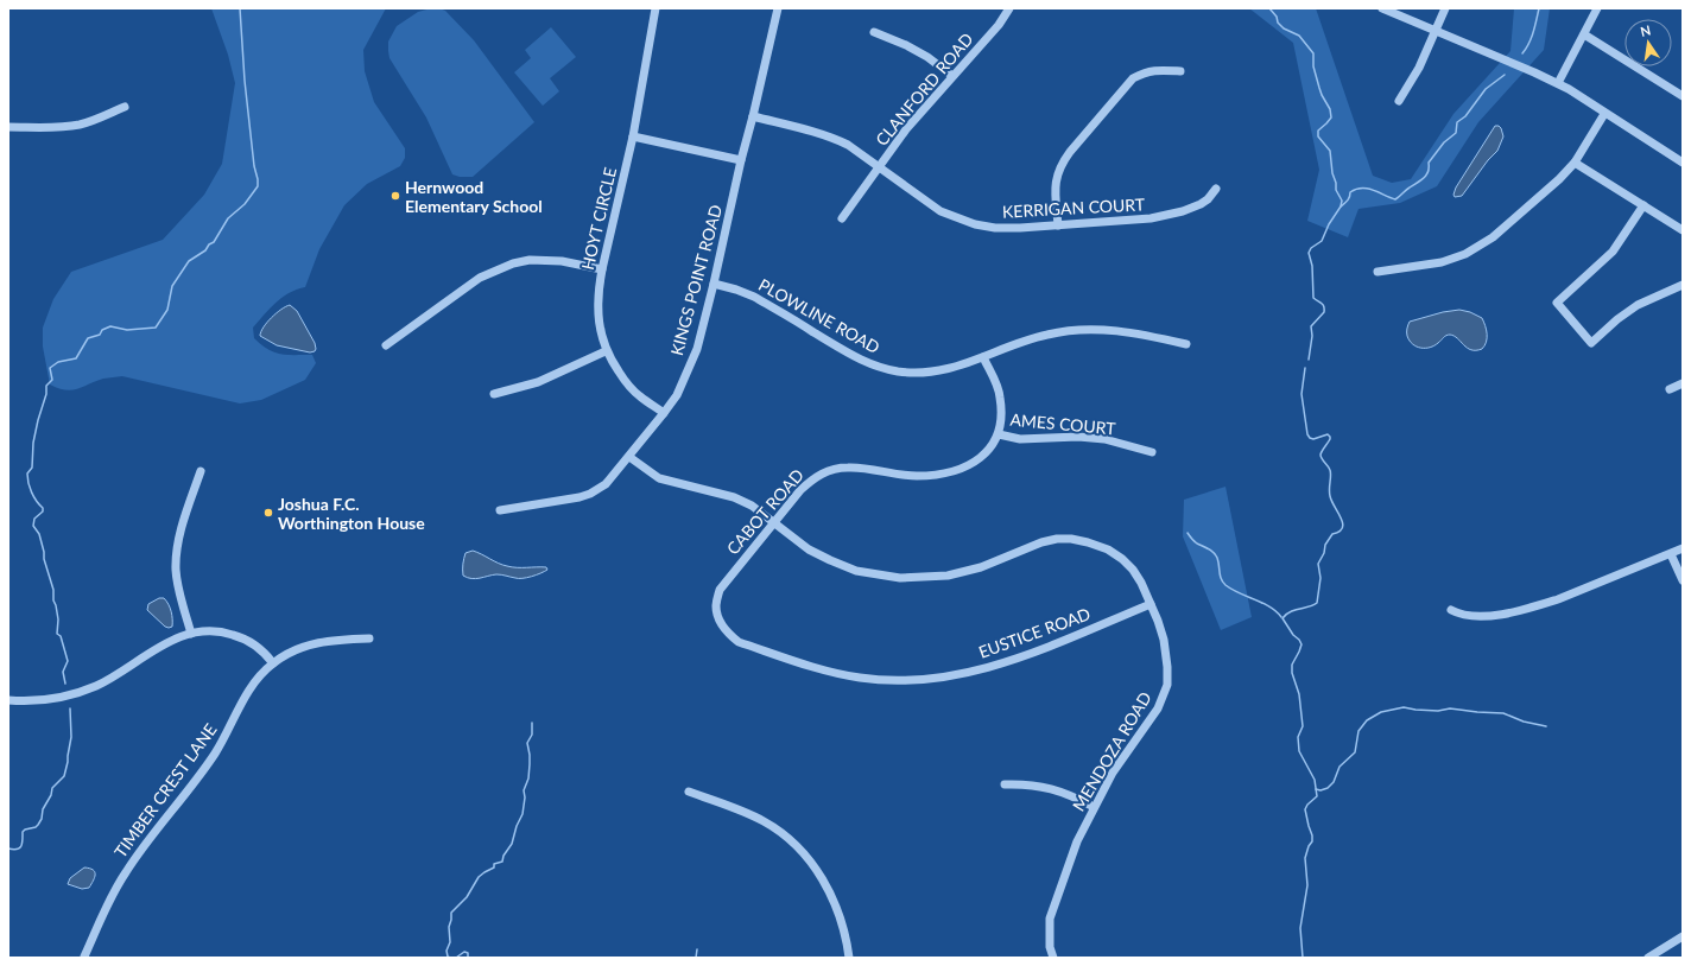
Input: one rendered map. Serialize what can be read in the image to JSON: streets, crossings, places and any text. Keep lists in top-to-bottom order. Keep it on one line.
{"streets":{"street":["CLANFORD ROAD","KERRIGAN COURT","HOYT CIRCLE","KINGS POINT ROAD","PLOWLINE ROAD","AMES COURT","CABOT ROAD","EUSTICE ROAD","MENDOZA ROAD","TIMBER CREST LANE"]},"crossings":[["CLANFORD ROAD","KERRIGAN COURT"],["KERRIGAN COURT","KINGS POINT ROAD"],["HOYT CIRCLE","KINGS POINT ROAD"],["KINGS POINT ROAD","PLOWLINE ROAD"],["KINGS POINT ROAD","MENDOZA ROAD"],["PLOWLINE ROAD","CABOT ROAD"],["AMES COURT","CABOT ROAD"],["CABOT ROAD","EUSTICE ROAD"],["CABOT ROAD","MENDOZA ROAD"],["EUSTICE ROAD","MENDOZA ROAD"]],"places":["Hernwood Elementary School","Joshua F.C. Worthington House"],"north":"top"}
